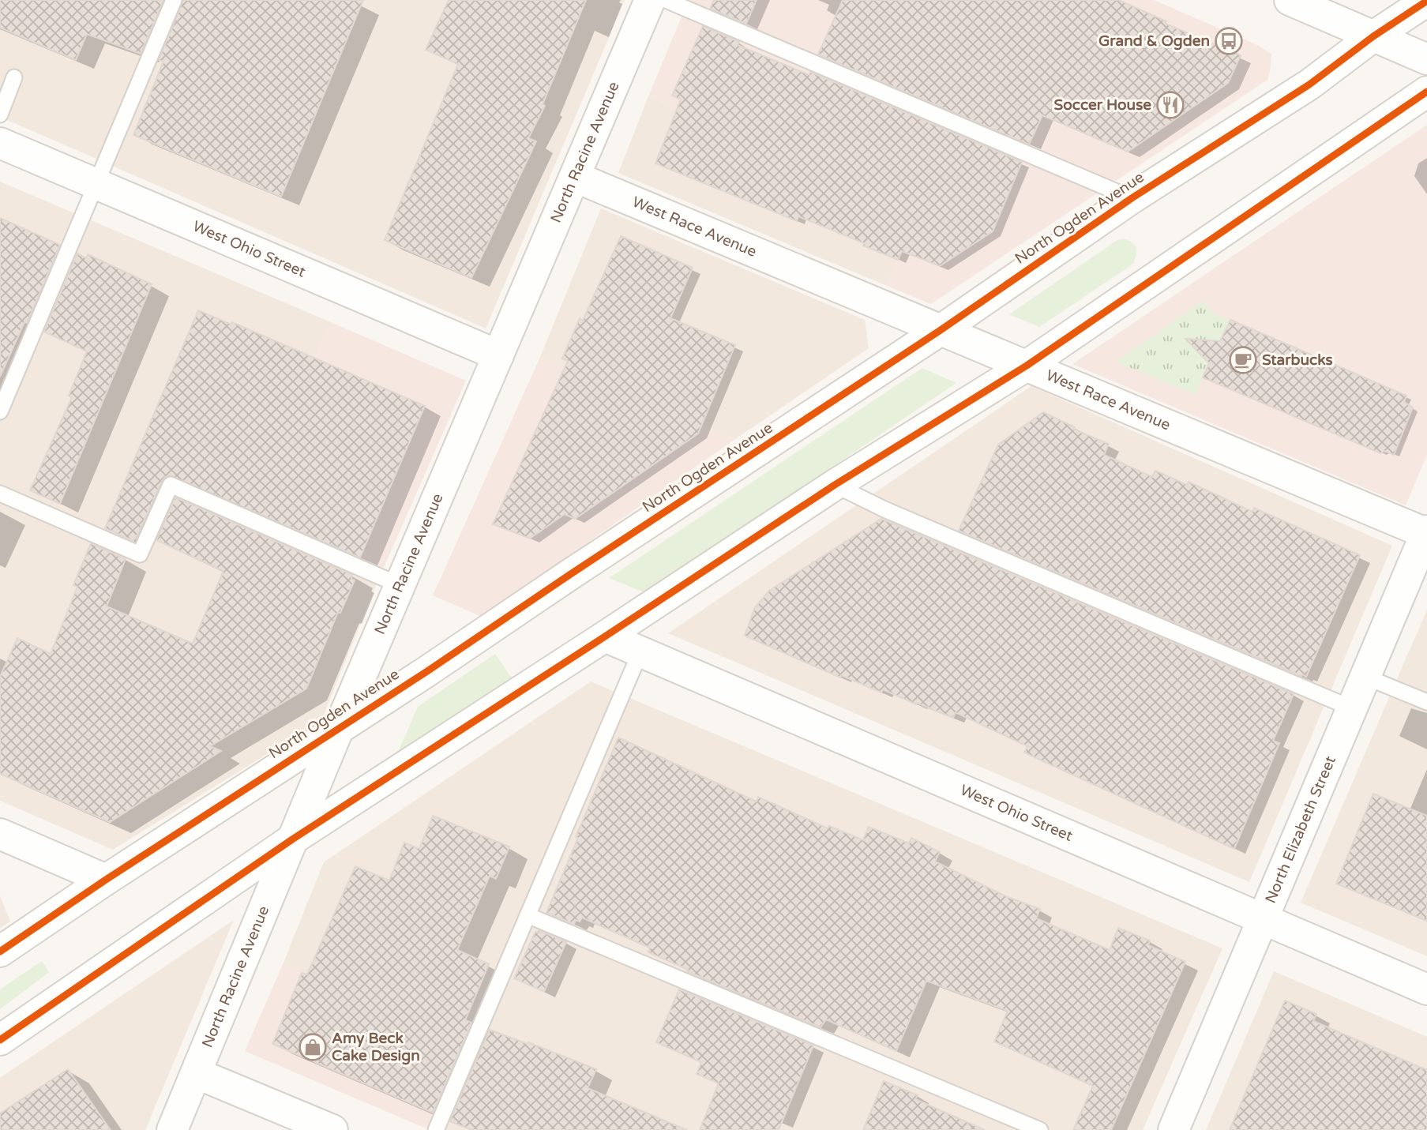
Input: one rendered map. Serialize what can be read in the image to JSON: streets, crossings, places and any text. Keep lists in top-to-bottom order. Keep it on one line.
{"streets":{"street":["North Racine Avenue","North Ogden Avenue","West Race Avenue","West Ohio Street","North Elizabeth Street"]},"crossings":[["North Racine Avenue","North Ogden Avenue"],["North Racine Avenue","West Race Avenue"],["North Racine Avenue","West Ohio Street"],["North Ogden Avenue","West Race Avenue"],["West Race Avenue","North Elizabeth Street"],["West Ohio Street","North Elizabeth Street"]],"places":{"bus stop":["Grand & Ogden"],"restaurant":["Soccer House"],"cafe":["Starbucks"],"shop":["Amy Beck Cake Design"]}}
